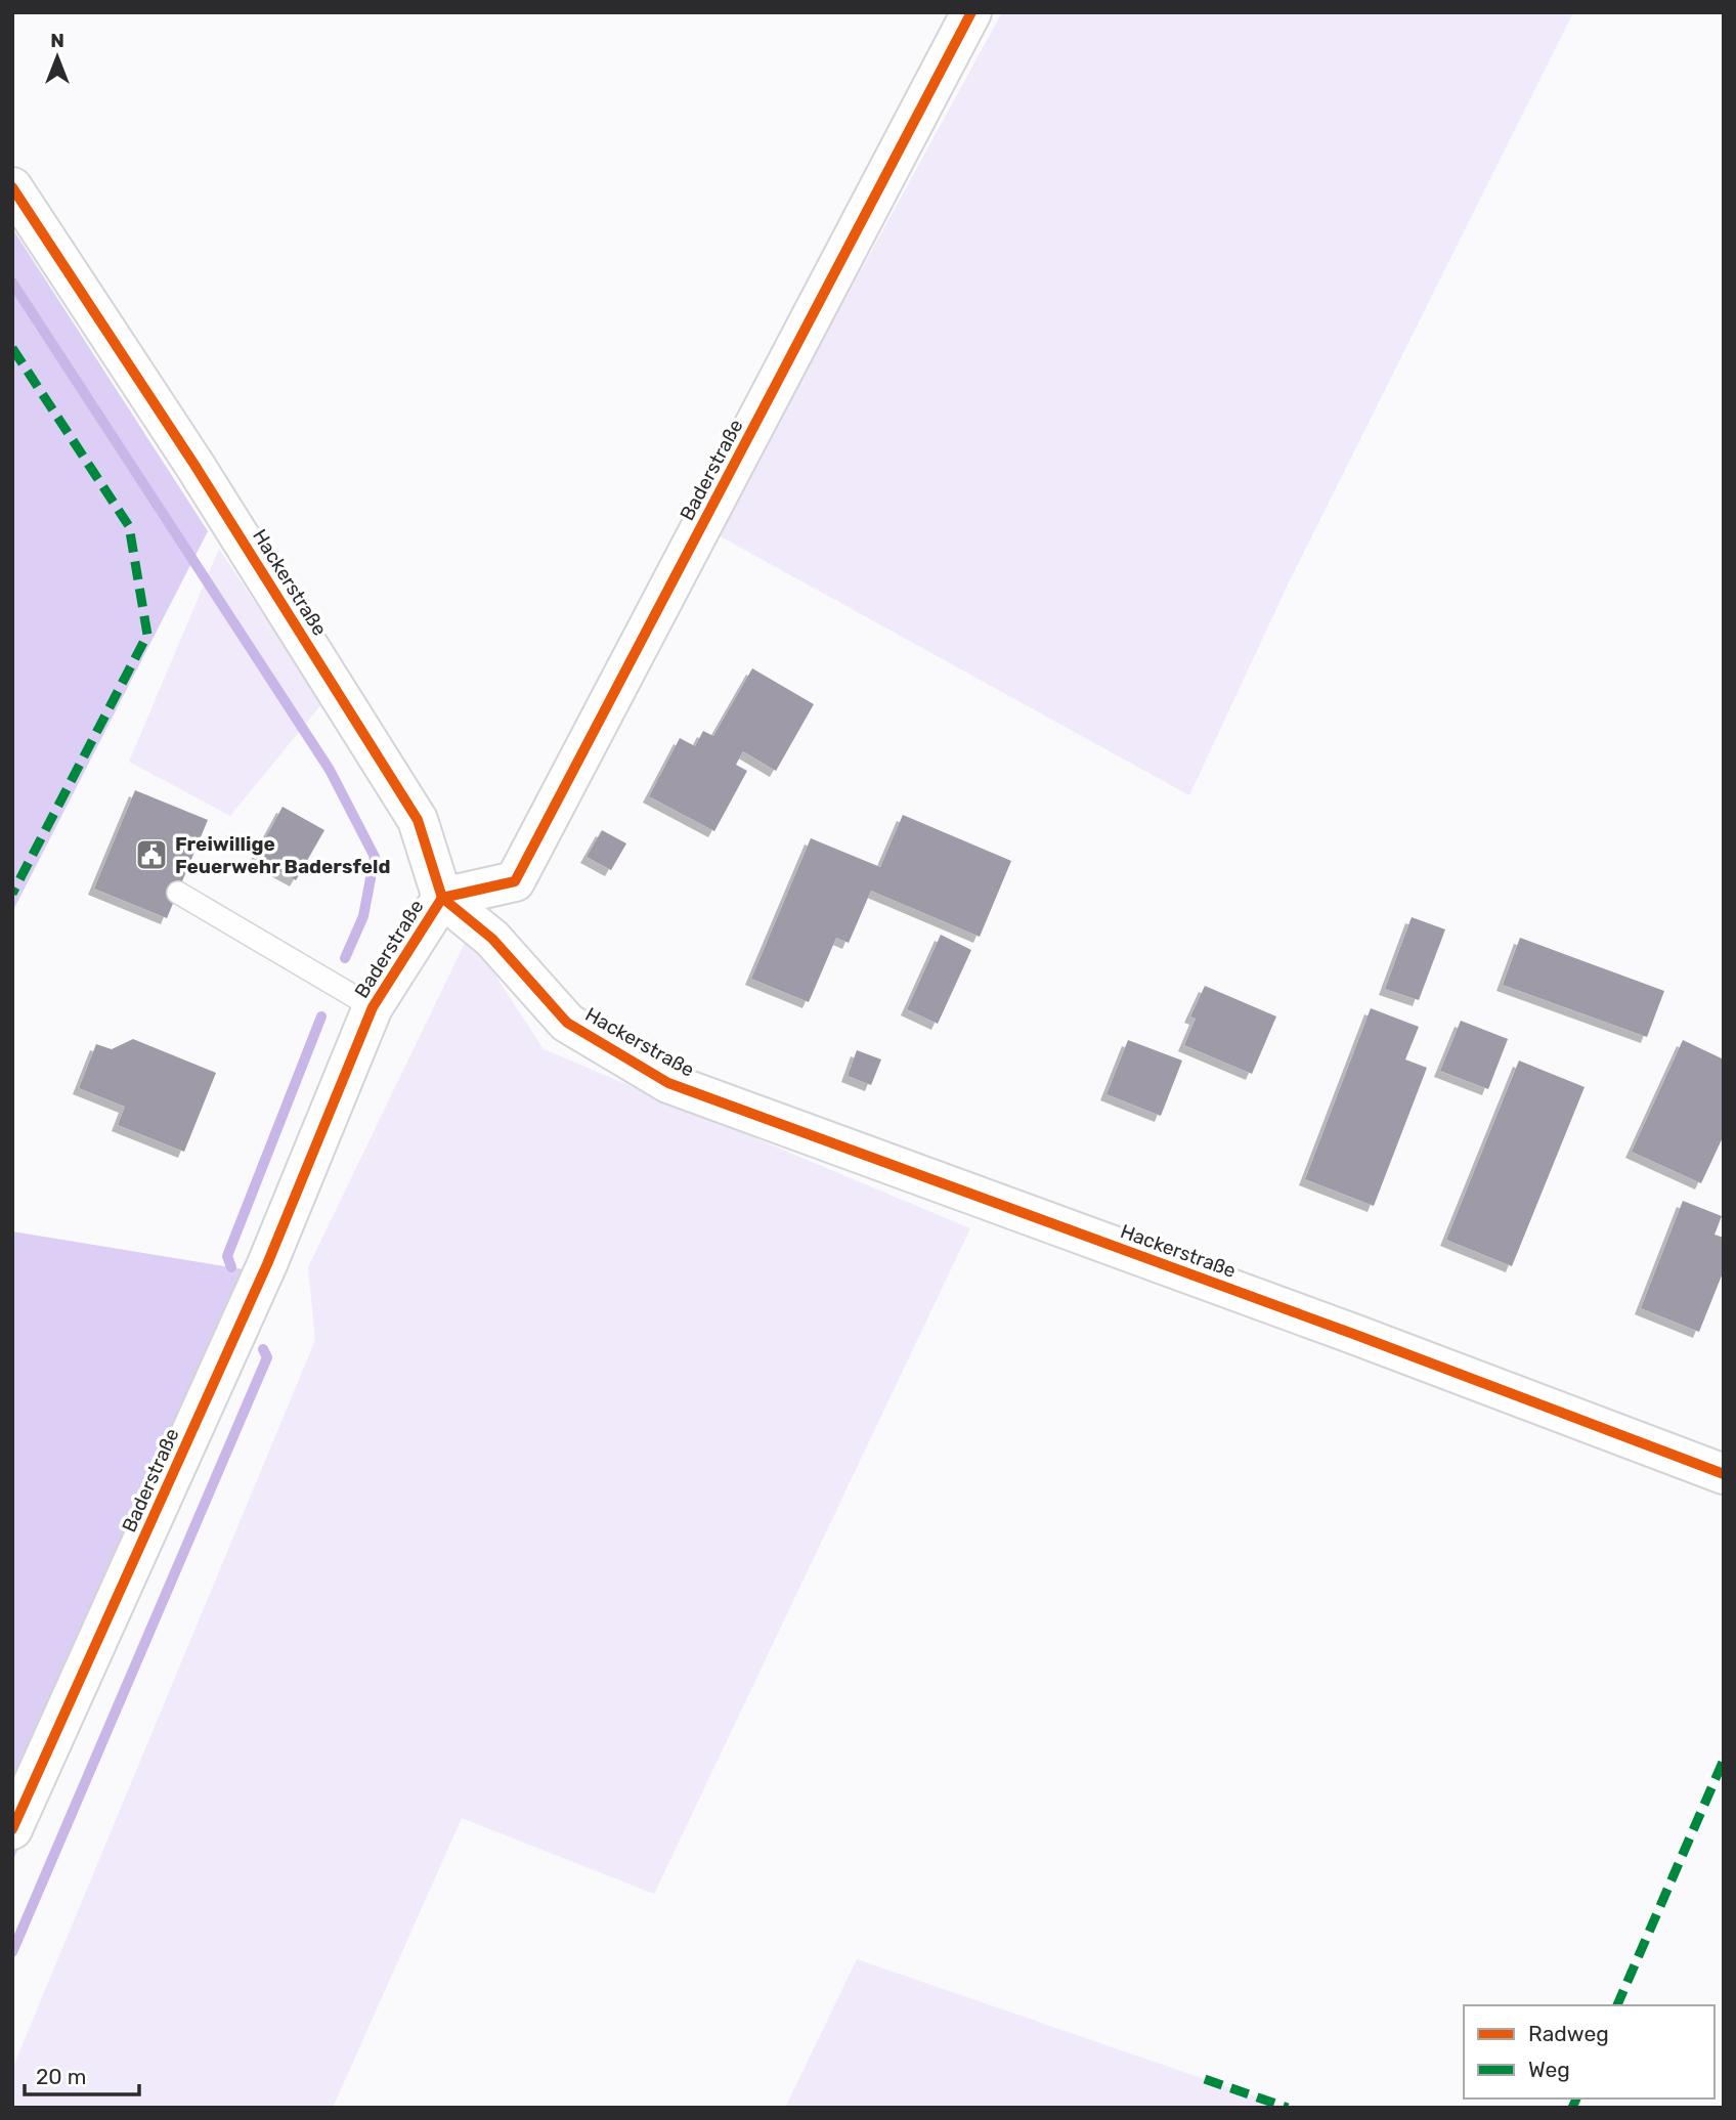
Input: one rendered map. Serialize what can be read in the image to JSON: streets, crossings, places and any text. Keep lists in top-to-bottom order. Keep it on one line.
{"streets":{"street":["Baderstraße","Hackerstraße"]},"crossings":[["Baderstraße","Hackerstraße"]],"places":{"public building":["Freiwillige Feuerwehr Badersfeld"]},"legend":["Radweg","Weg"],"scale_bar":"20 m","north":"top"}
